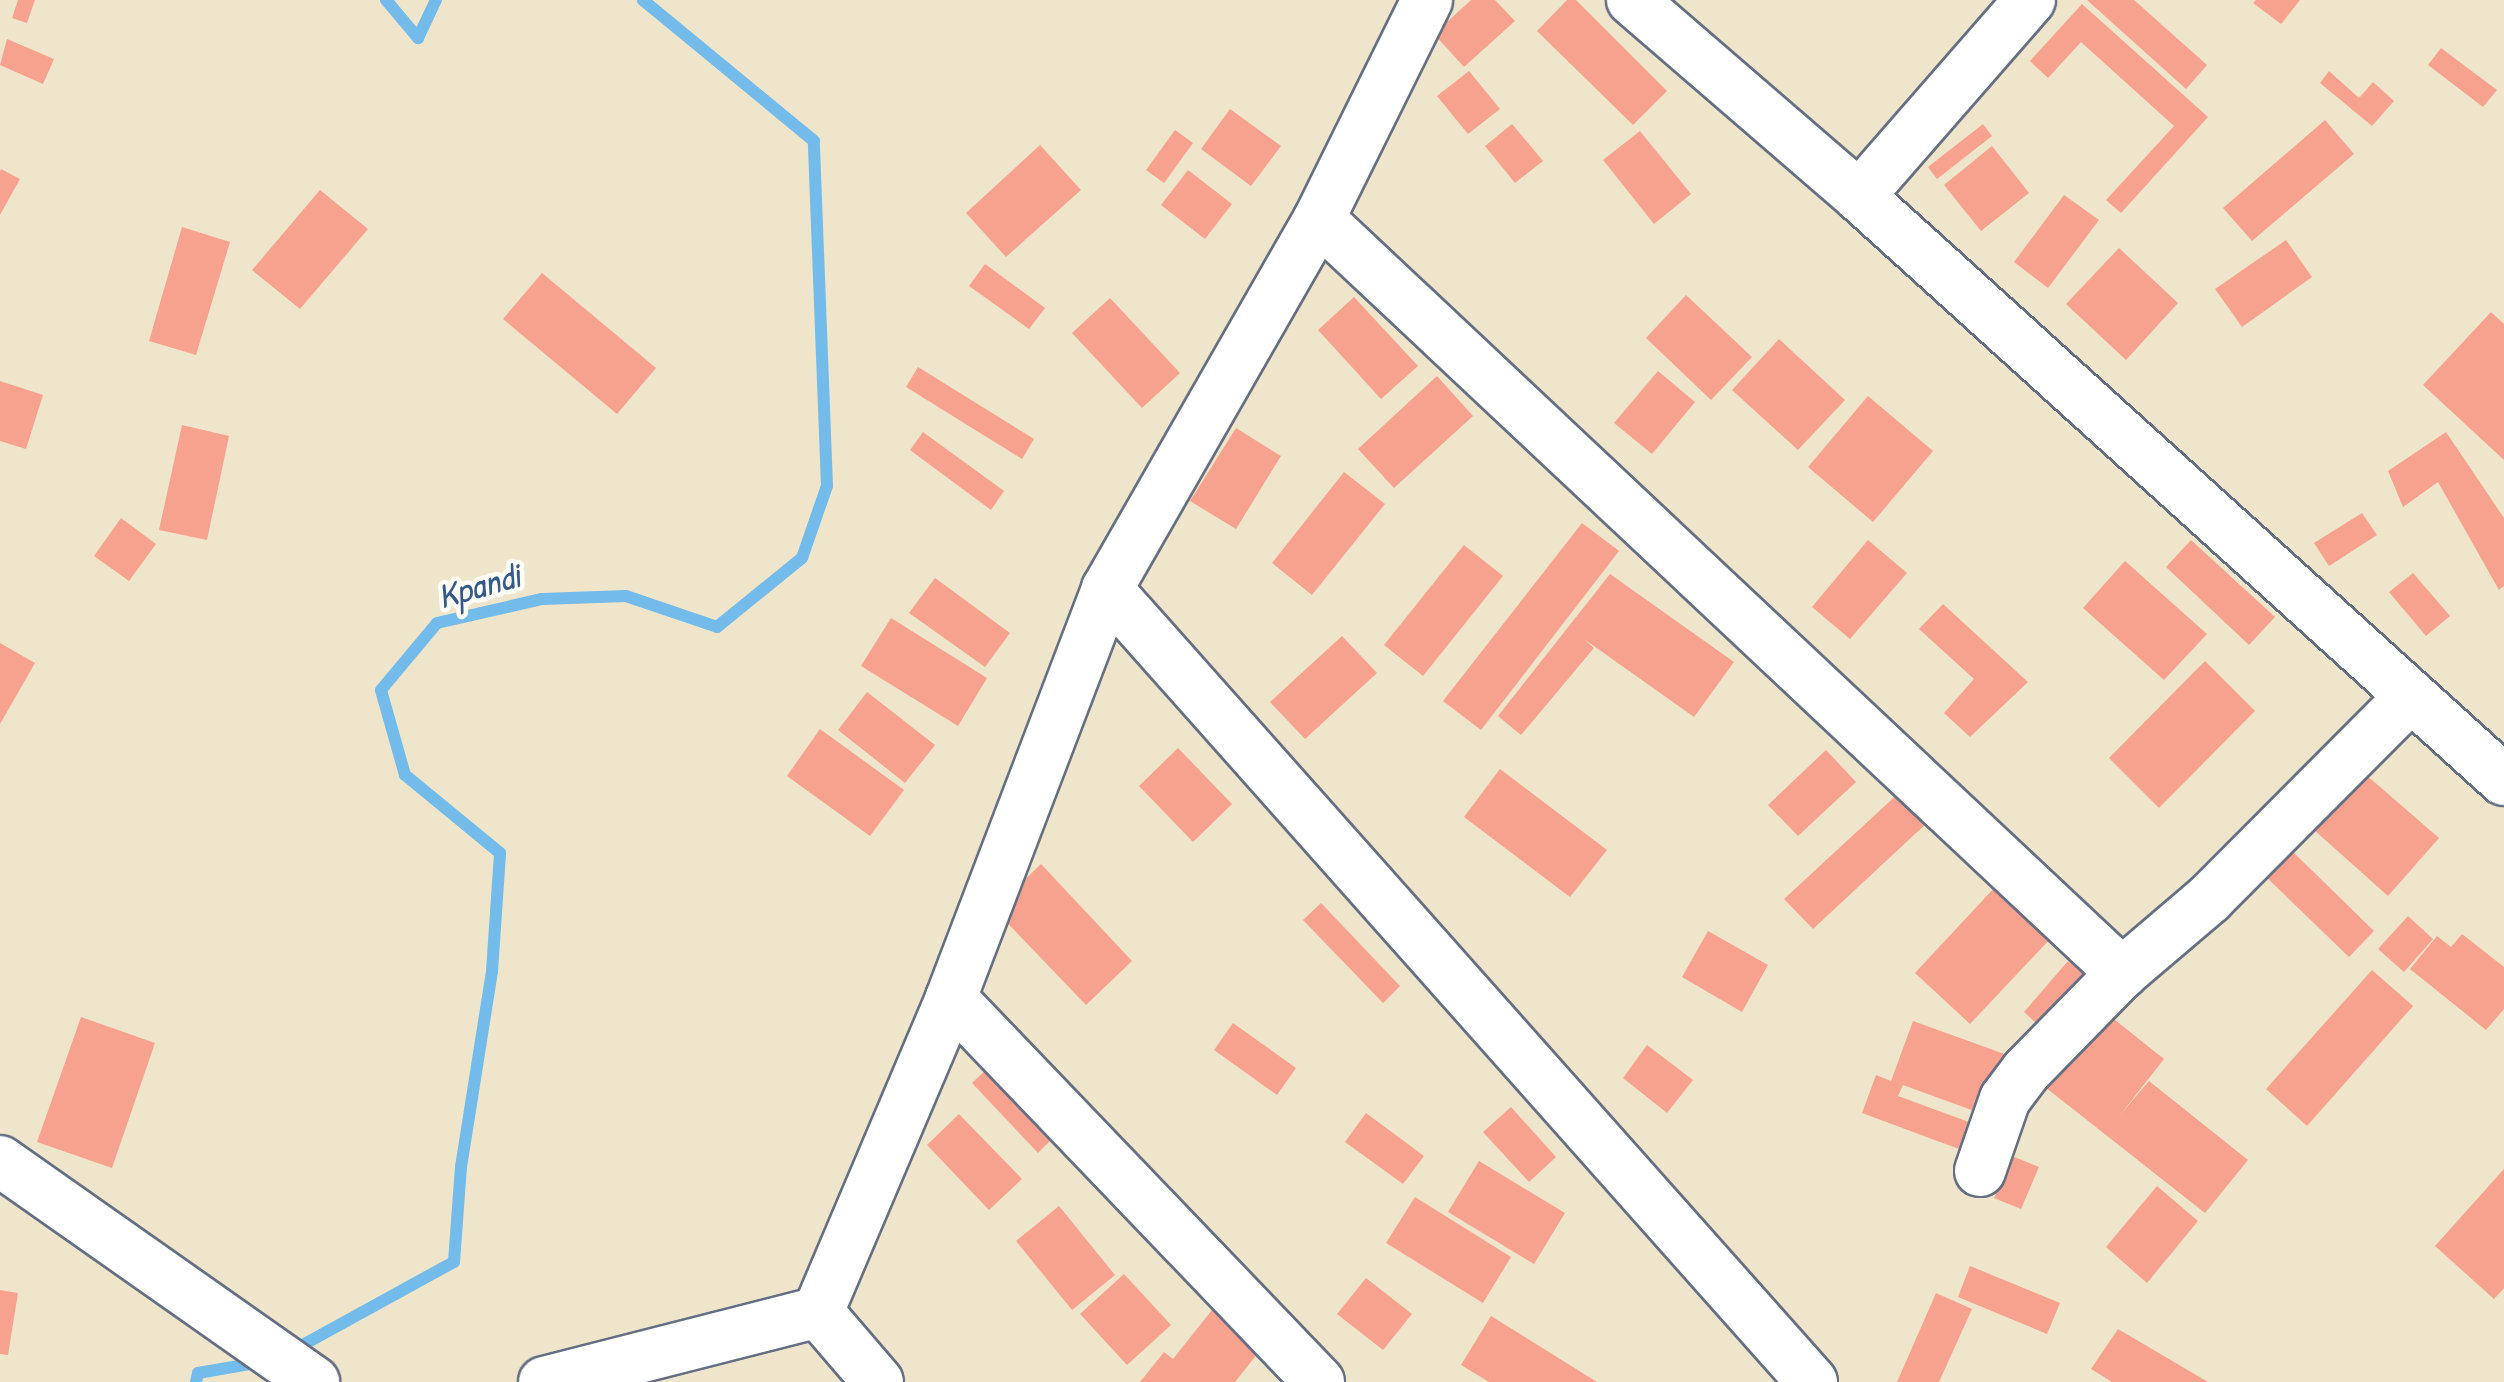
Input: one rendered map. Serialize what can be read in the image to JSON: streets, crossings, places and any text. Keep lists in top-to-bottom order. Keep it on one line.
{"water":["Kpandi"]}
